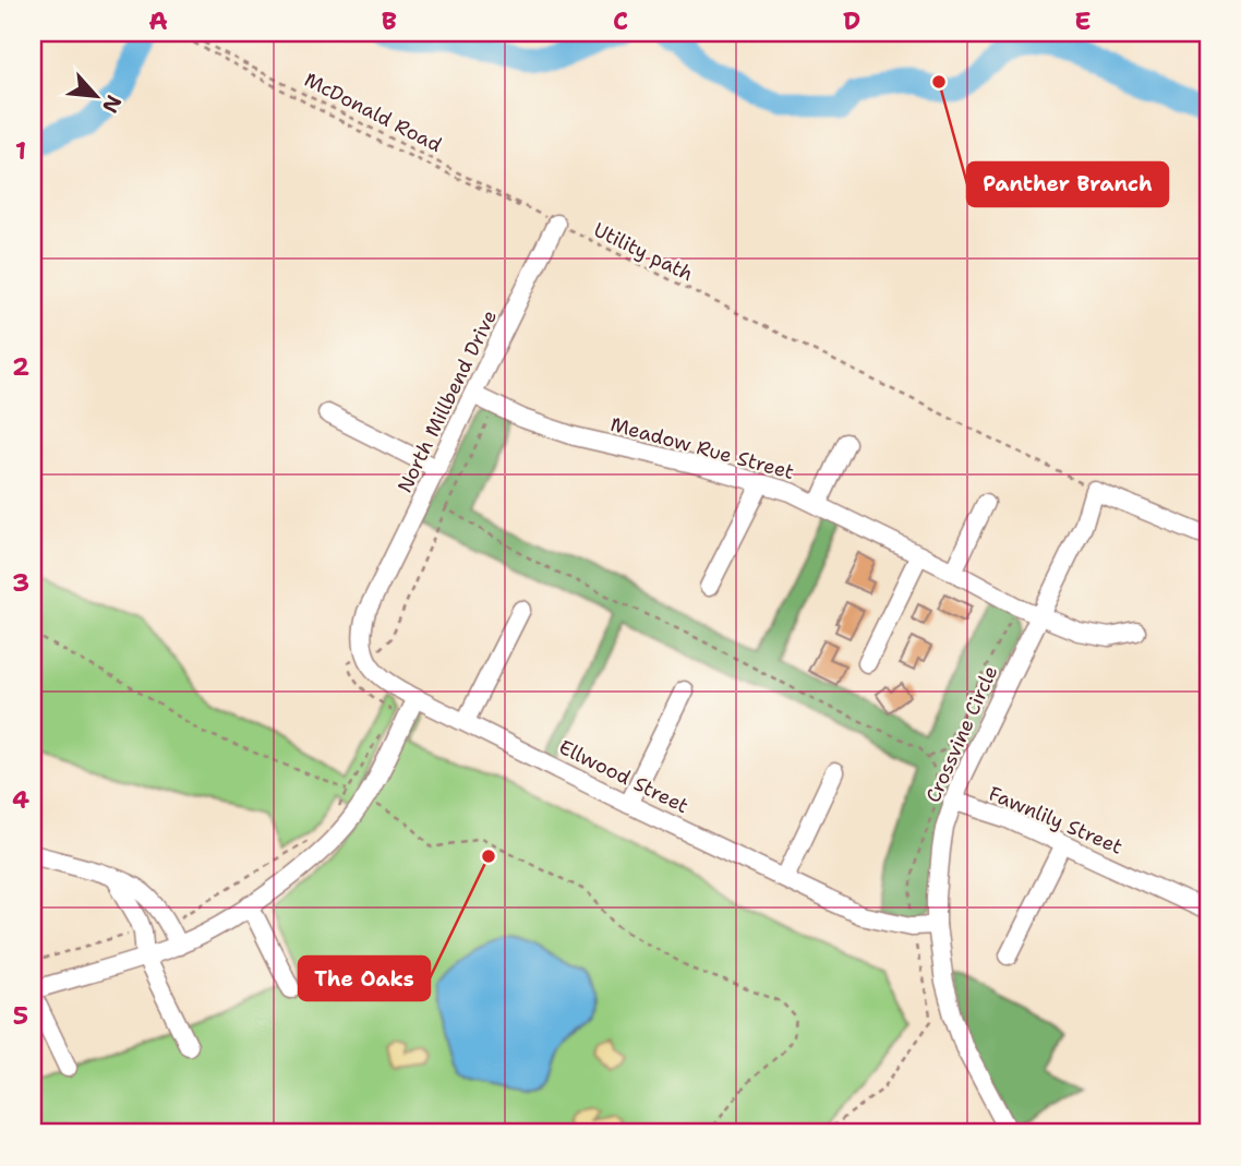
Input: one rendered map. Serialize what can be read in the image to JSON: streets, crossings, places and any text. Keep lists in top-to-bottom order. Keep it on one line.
{"streets":{"street":["North Millbend Drive","Meadow Rue Street","Crossvine Circle","Ellwood Street","Fawnlily Street"],"path":["McDonald Road","Utility path"]},"crossings":[["McDonald Road","Utility path"],["McDonald Road","North Millbend Drive"],["Utility path","North Millbend Drive"],["Utility path","Crossvine Circle"],["North Millbend Drive","Meadow Rue Street"],["North Millbend Drive","Ellwood Street"],["Meadow Rue Street","Crossvine Circle"],["Crossvine Circle","Ellwood Street"],["Crossvine Circle","Fawnlily Street"]],"places":["Panther Branch","The Oaks"],"north":"bottom right","grid":{"columns":["A","B","C","D","E"],"rows":["1","2","3","4","5"]}}
